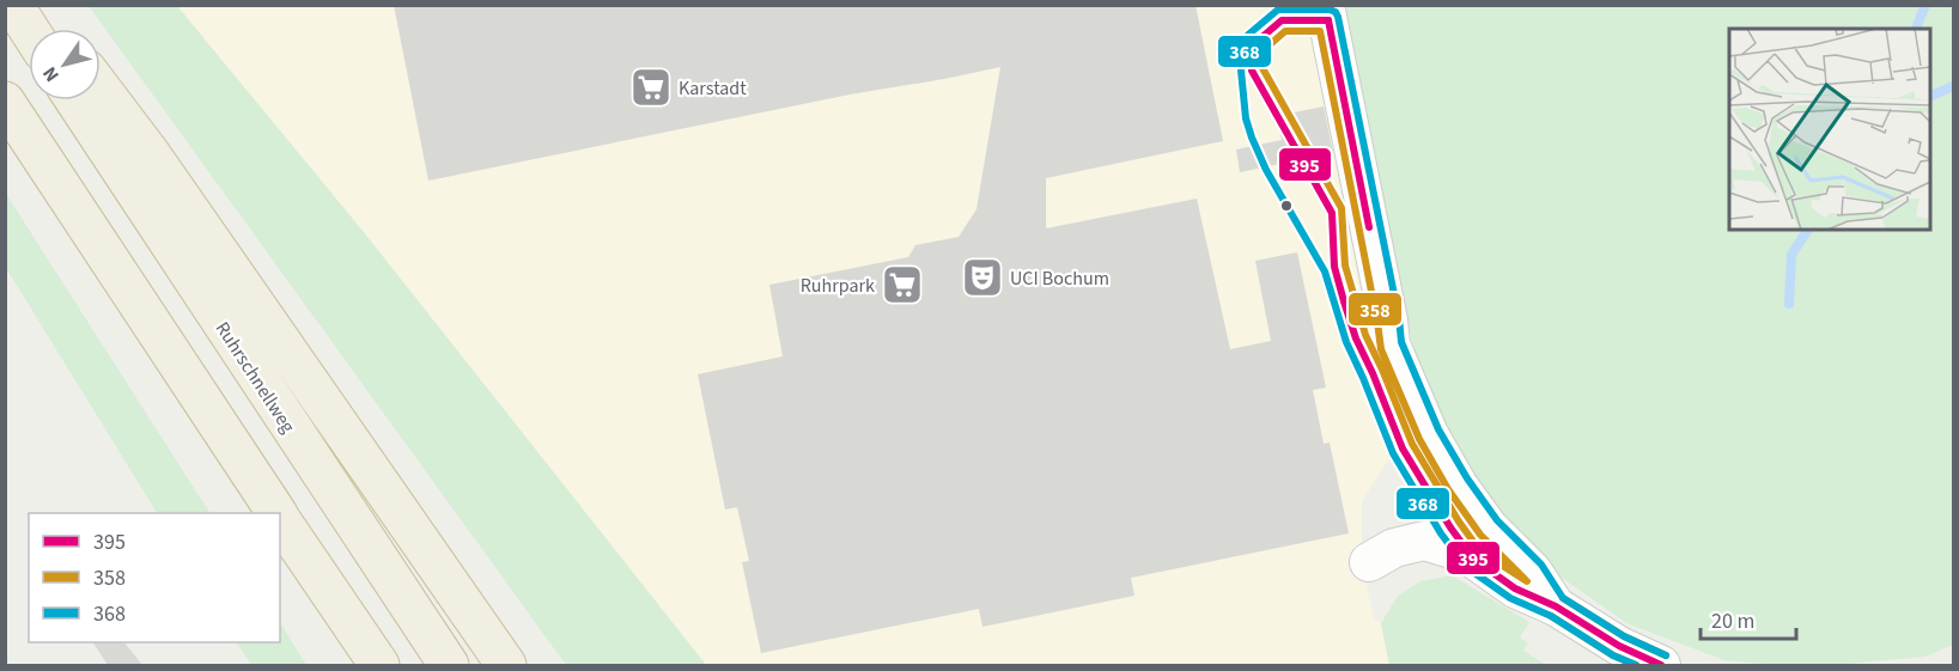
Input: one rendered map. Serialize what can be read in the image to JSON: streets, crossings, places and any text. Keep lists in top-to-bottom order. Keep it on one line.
{"streets":{"highway":["Ruhrschnellweg"]},"places":{"supermarket":["Karstadt","Ruhrpark"],"theatre":["UCI Bochum"]},"lines":["transit line 368","transit line 395","transit line 358"],"legend":["395","358","368"],"scale_bar":"20 m","north":"bottom left"}
